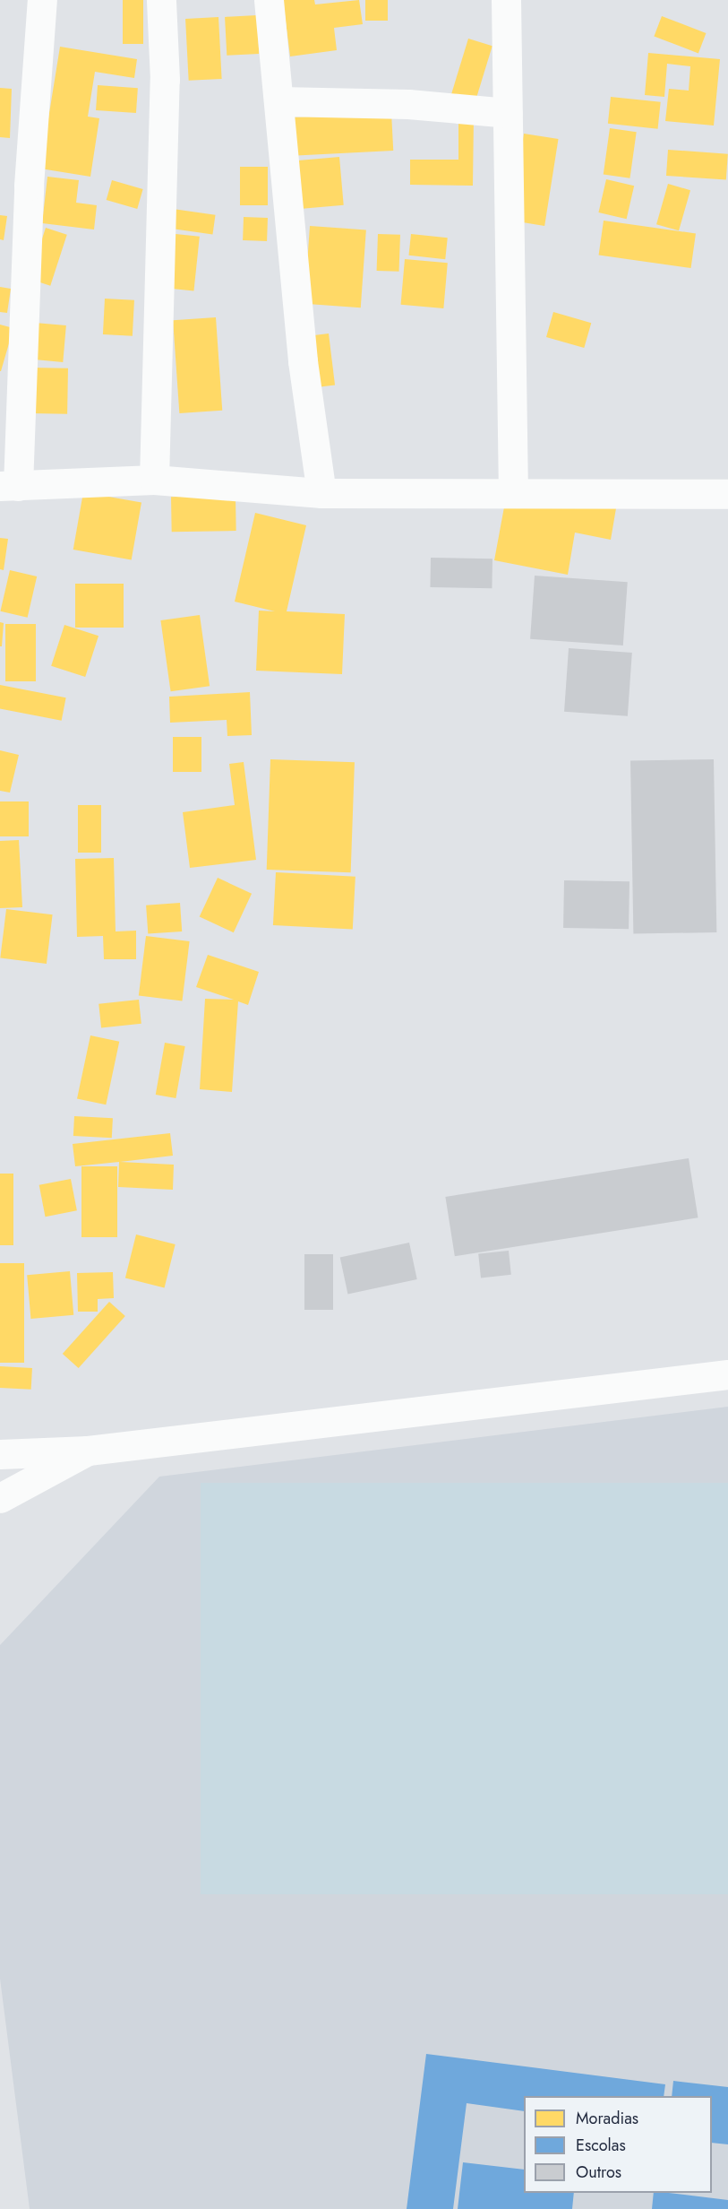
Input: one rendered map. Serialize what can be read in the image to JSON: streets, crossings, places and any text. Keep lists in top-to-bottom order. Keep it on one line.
{"legend":["Moradias","Escolas","Outros"]}
